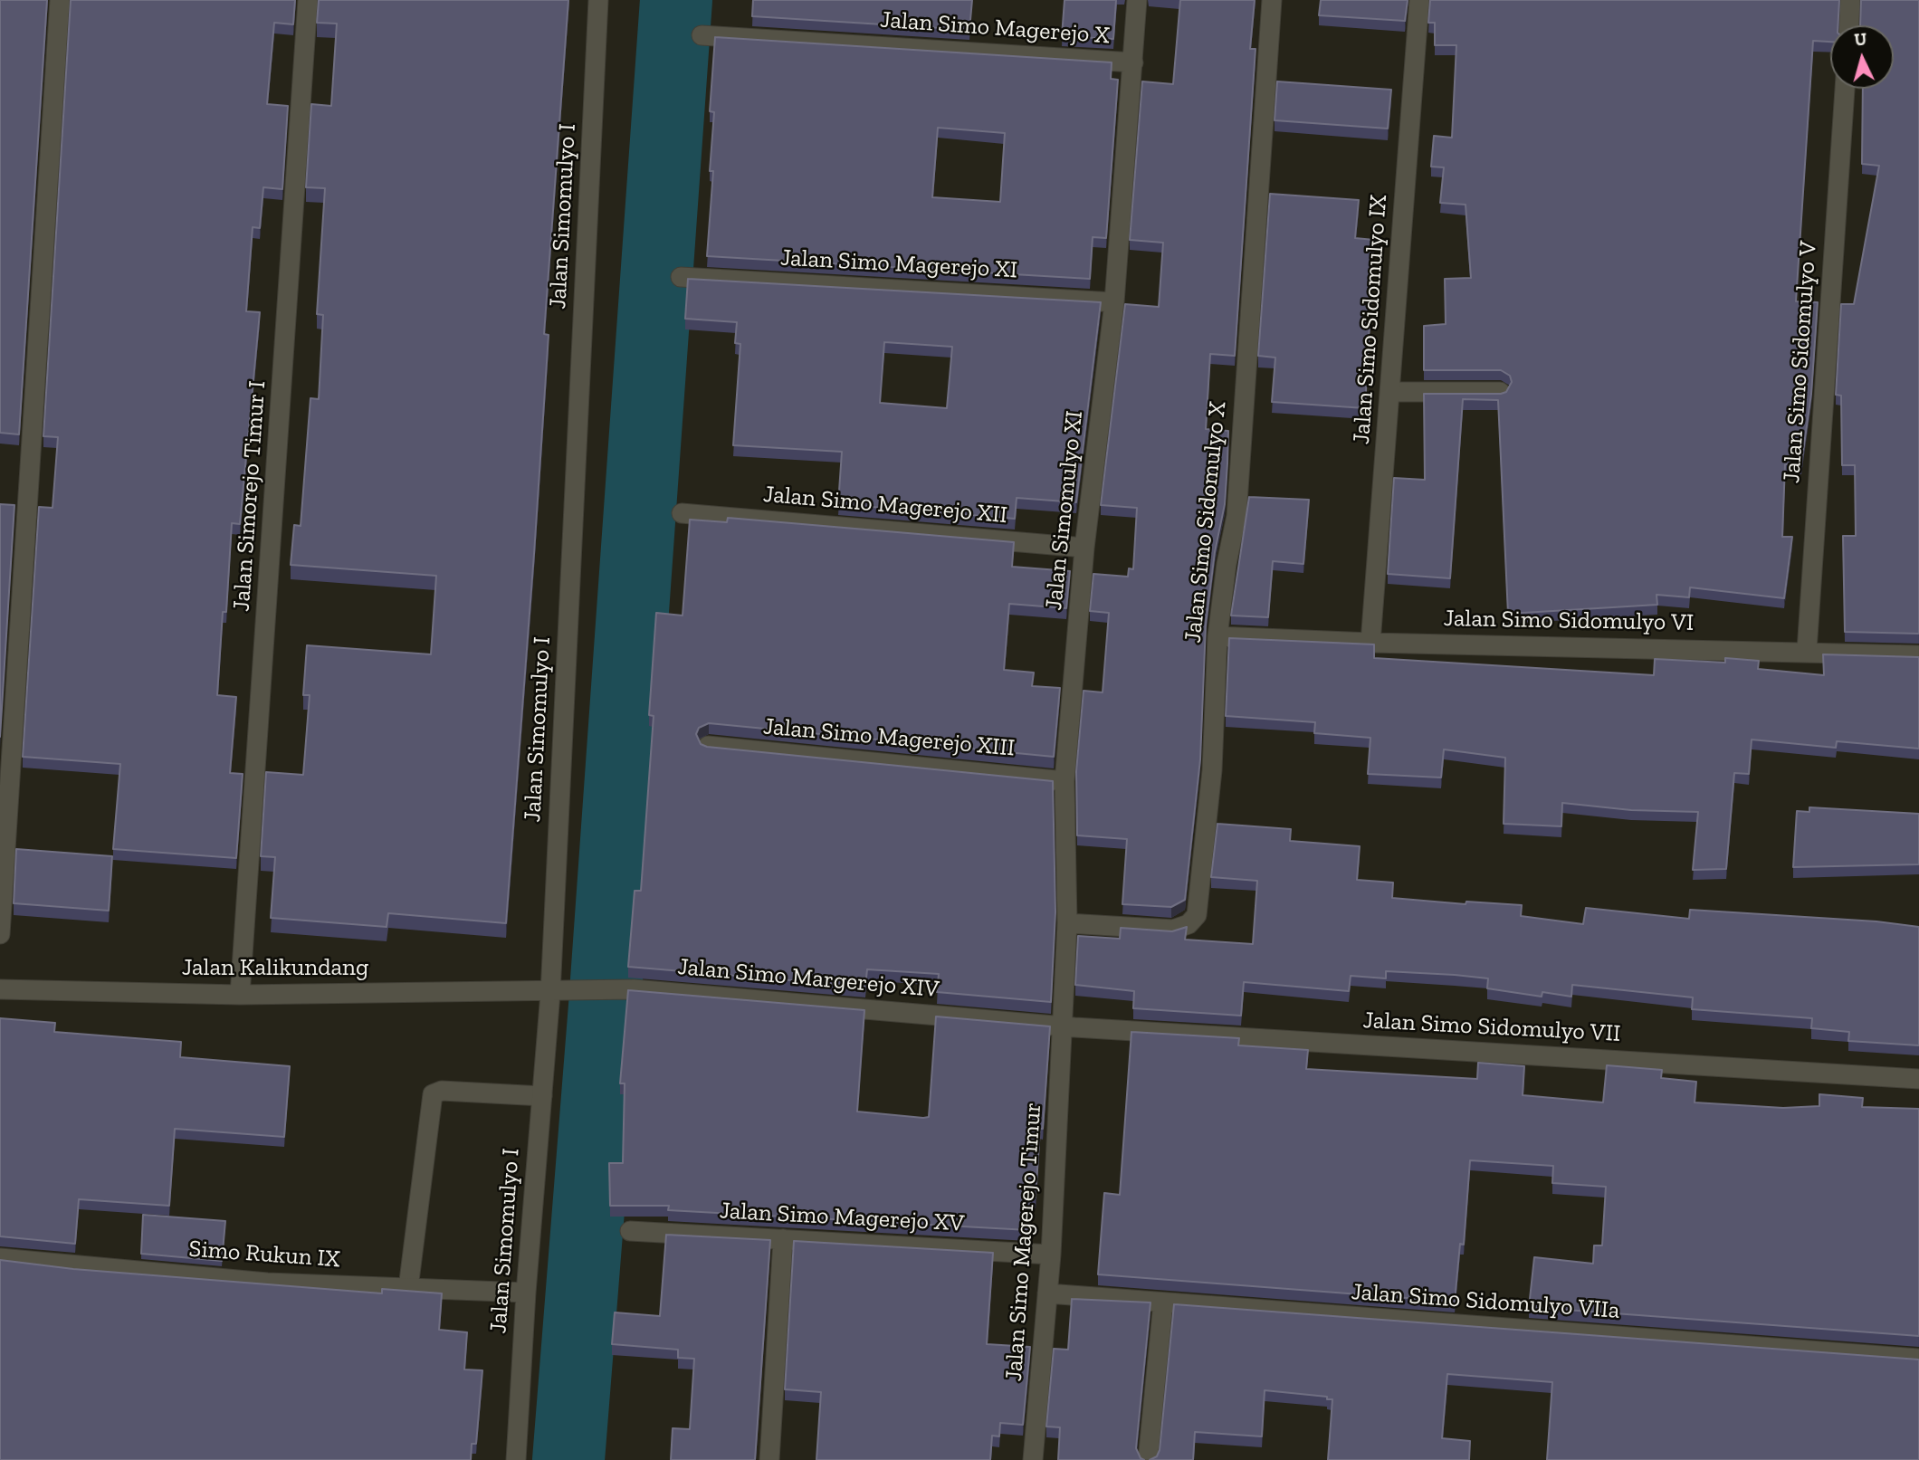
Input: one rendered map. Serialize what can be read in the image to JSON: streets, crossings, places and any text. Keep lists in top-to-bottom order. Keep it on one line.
{"streets":{"street":["Jalan Simo Magerejo X","Jalan Simomulyo I","Jalan Simo Magerejo XI","Jalan Simo Sidomulyo IX","Jalan Simo Sidomulyo V","Jalan Simorejo Timur I","Jalan Simo Magerejo XII","Jalan Simomulyo XI","Jalan Simo Sidomulyo X","Jalan Simo Sidomulyo VI","Jalan Simo Magerejo XIII","Jalan Kalikundang","Jalan Simo Margerejo XIV","Jalan Simo Sidomulyo VII","Jalan Simo Magerejo XV","Jalan Simo Magerejo Timur","Simo Rukun IX","Jalan Simo Sidomulyo VIIa"]},"crossings":[["Jalan Simo Magerejo X","Jalan Simomulyo XI"],["Jalan Simomulyo I","Jalan Kalikundang"],["Jalan Simomulyo I","Jalan Simo Margerejo XIV"],["Jalan Simomulyo I","Simo Rukun IX"],["Jalan Simo Magerejo XI","Jalan Simomulyo XI"],["Jalan Simo Sidomulyo IX","Jalan Simo Sidomulyo VI"],["Jalan Simo Sidomulyo V","Jalan Simo Sidomulyo VI"],["Jalan Simorejo Timur I","Jalan Kalikundang"],["Jalan Simo Magerejo XII","Jalan Simomulyo XI"],["Jalan Simomulyo XI","Jalan Simo Sidomulyo X"],["Jalan Simomulyo XI","Jalan Simo Magerejo XIII"],["Jalan Simomulyo XI","Jalan Simo Margerejo XIV"],["Jalan Simomulyo XI","Jalan Simo Sidomulyo VII"],["Jalan Simomulyo XI","Jalan Simo Magerejo Timur"],["Jalan Simo Sidomulyo X","Jalan Simo Sidomulyo VI"],["Jalan Kalikundang","Jalan Simo Margerejo XIV"],["Jalan Simo Margerejo XIV","Jalan Simo Sidomulyo VII"],["Jalan Simo Margerejo XIV","Jalan Simo Magerejo Timur"],["Jalan Simo Sidomulyo VII","Jalan Simo Magerejo Timur"],["Jalan Simo Magerejo XV","Jalan Simo Magerejo Timur"],["Jalan Simo Magerejo Timur","Jalan Simo Sidomulyo VIIa"]],"north":"top"}
